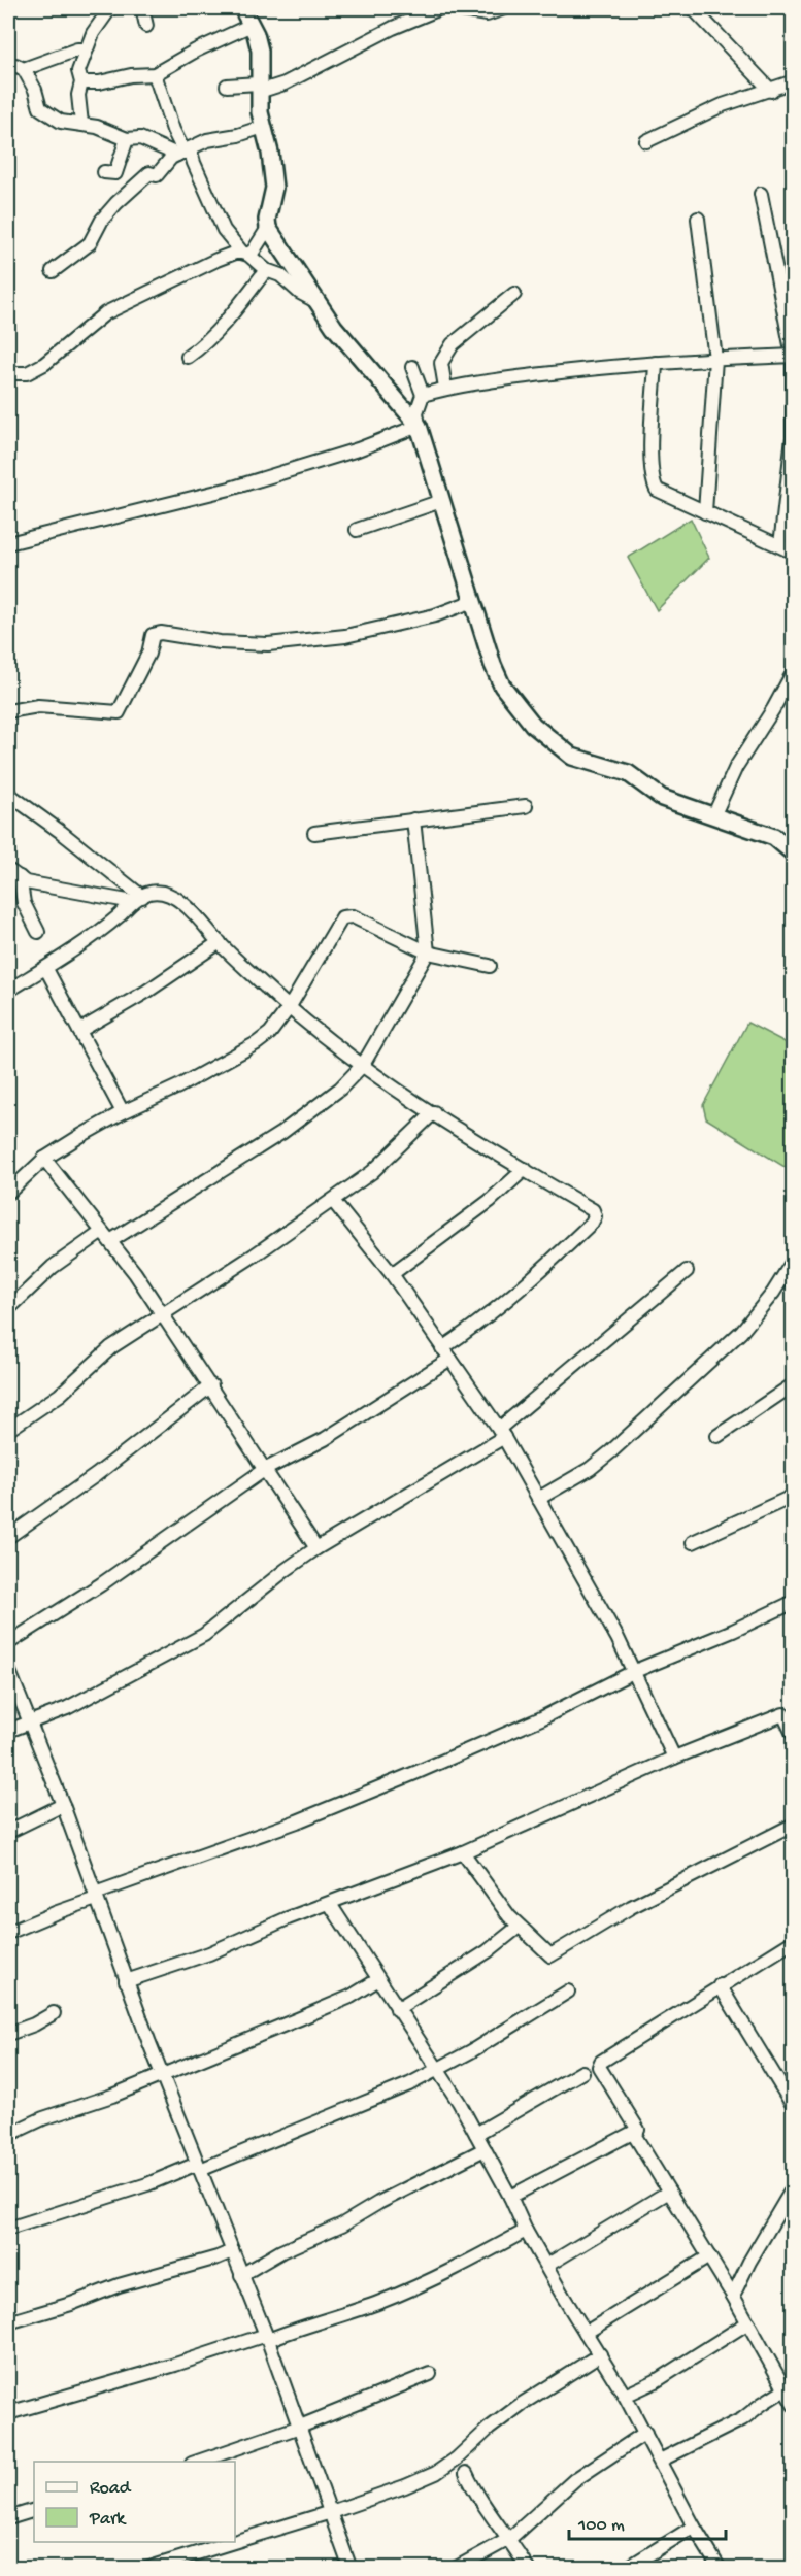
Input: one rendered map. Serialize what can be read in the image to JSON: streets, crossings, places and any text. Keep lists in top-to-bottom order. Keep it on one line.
{"legend":["Road","Park"],"scale_bar":"100 m"}
